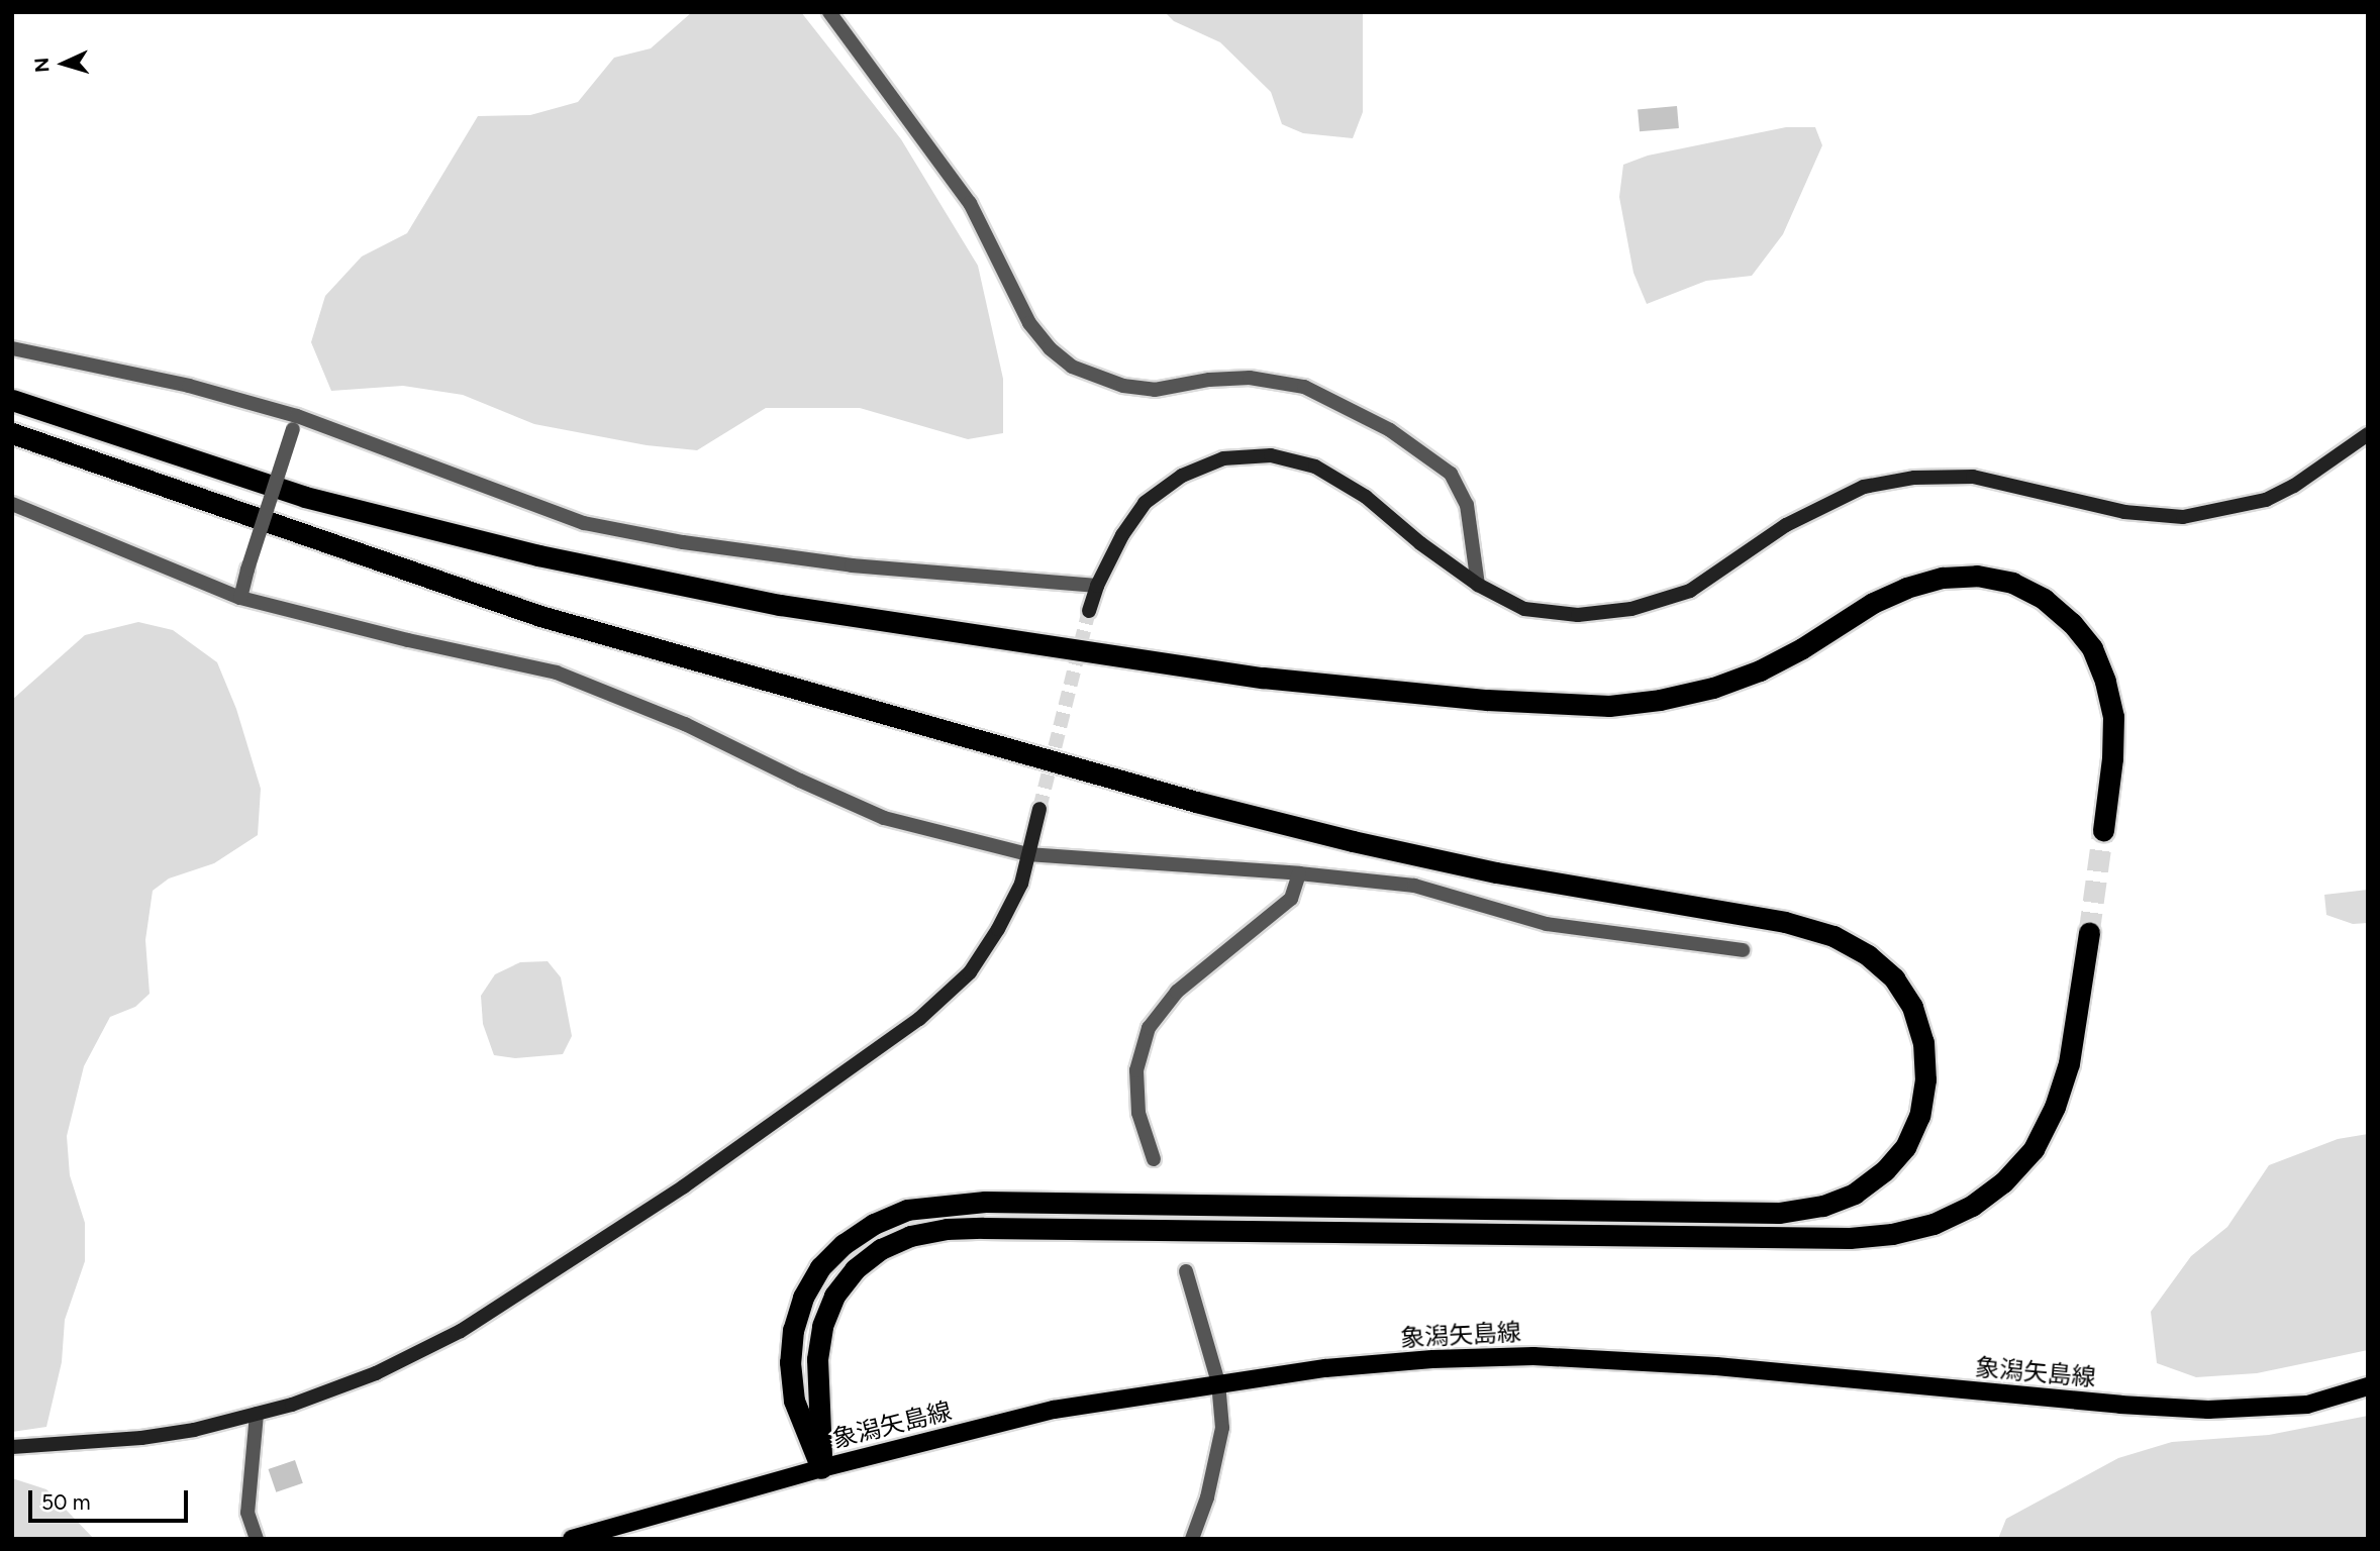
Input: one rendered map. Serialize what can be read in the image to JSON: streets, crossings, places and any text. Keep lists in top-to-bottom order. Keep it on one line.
{"streets":{"main road":["象潟矢島線"]},"scale_bar":"50 m","north":"left"}
